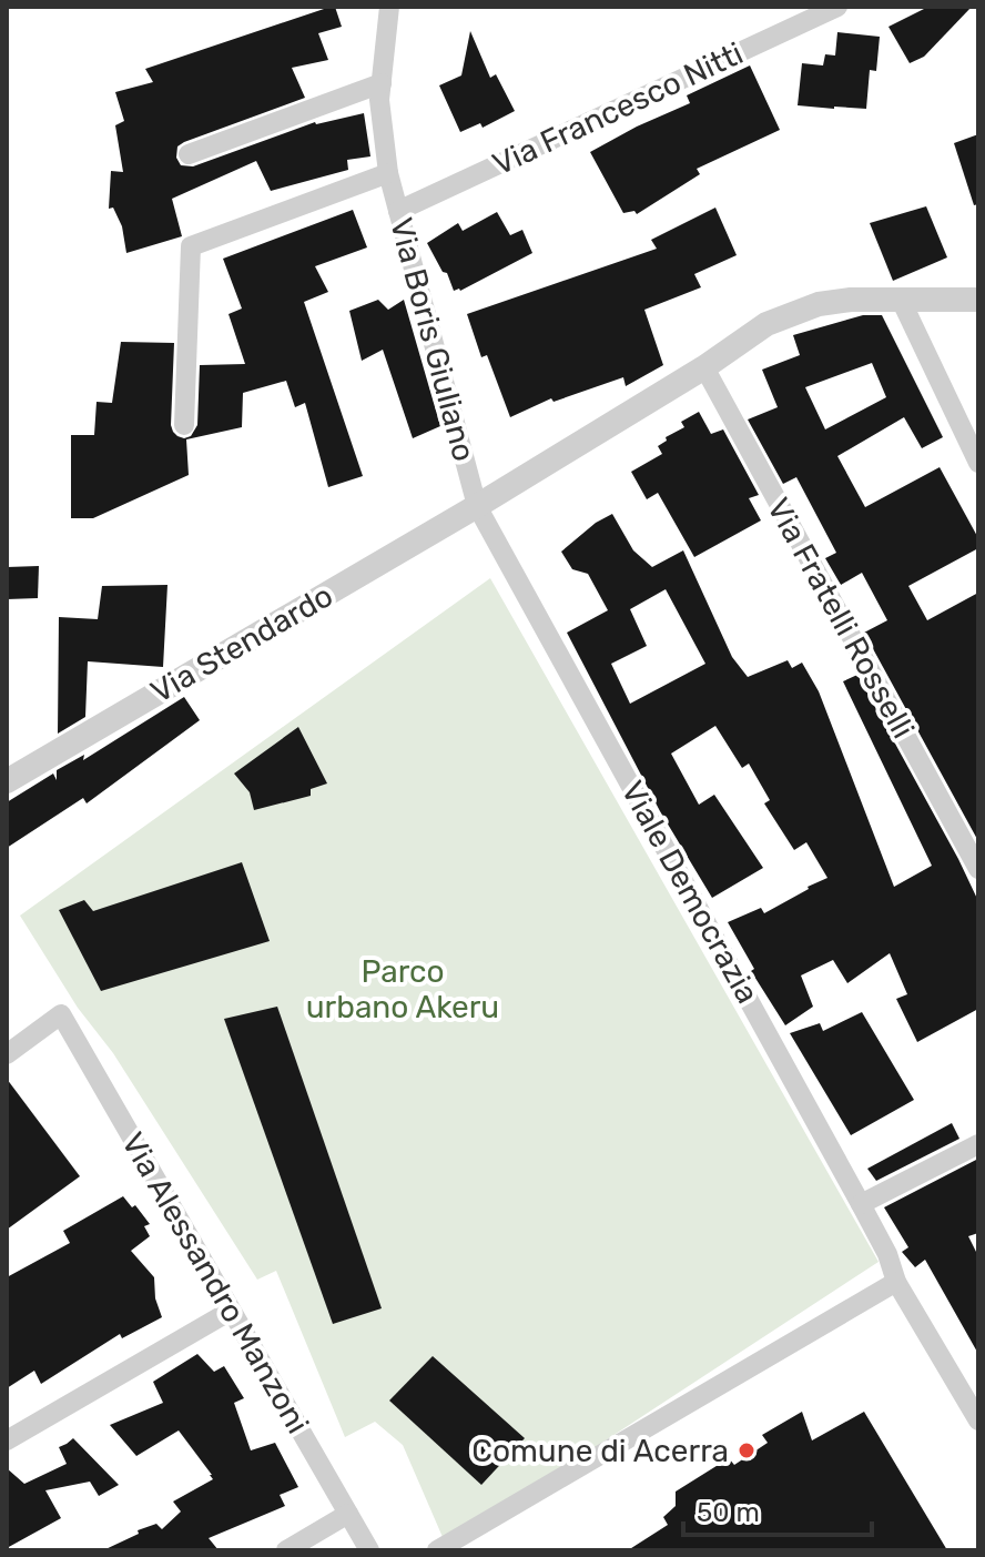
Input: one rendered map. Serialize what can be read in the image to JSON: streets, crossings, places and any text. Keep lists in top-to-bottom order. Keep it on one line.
{"streets":{"street":["Via Francesco Nitti","Via Boris Giuliano","Via Fratelli Rosselli","Via Stendardo","Viale Democrazia","Via Alessandro Manzoni"]},"crossings":[["Via Francesco Nitti","Via Boris Giuliano"],["Via Boris Giuliano","Via Stendardo"],["Via Boris Giuliano","Viale Democrazia"],["Via Fratelli Rosselli","Via Stendardo"],["Via Stendardo","Viale Democrazia"]],"parks":["Parco urbano Akeru"],"places":["Comune di Acerra"],"scale_bar":"50 m"}
